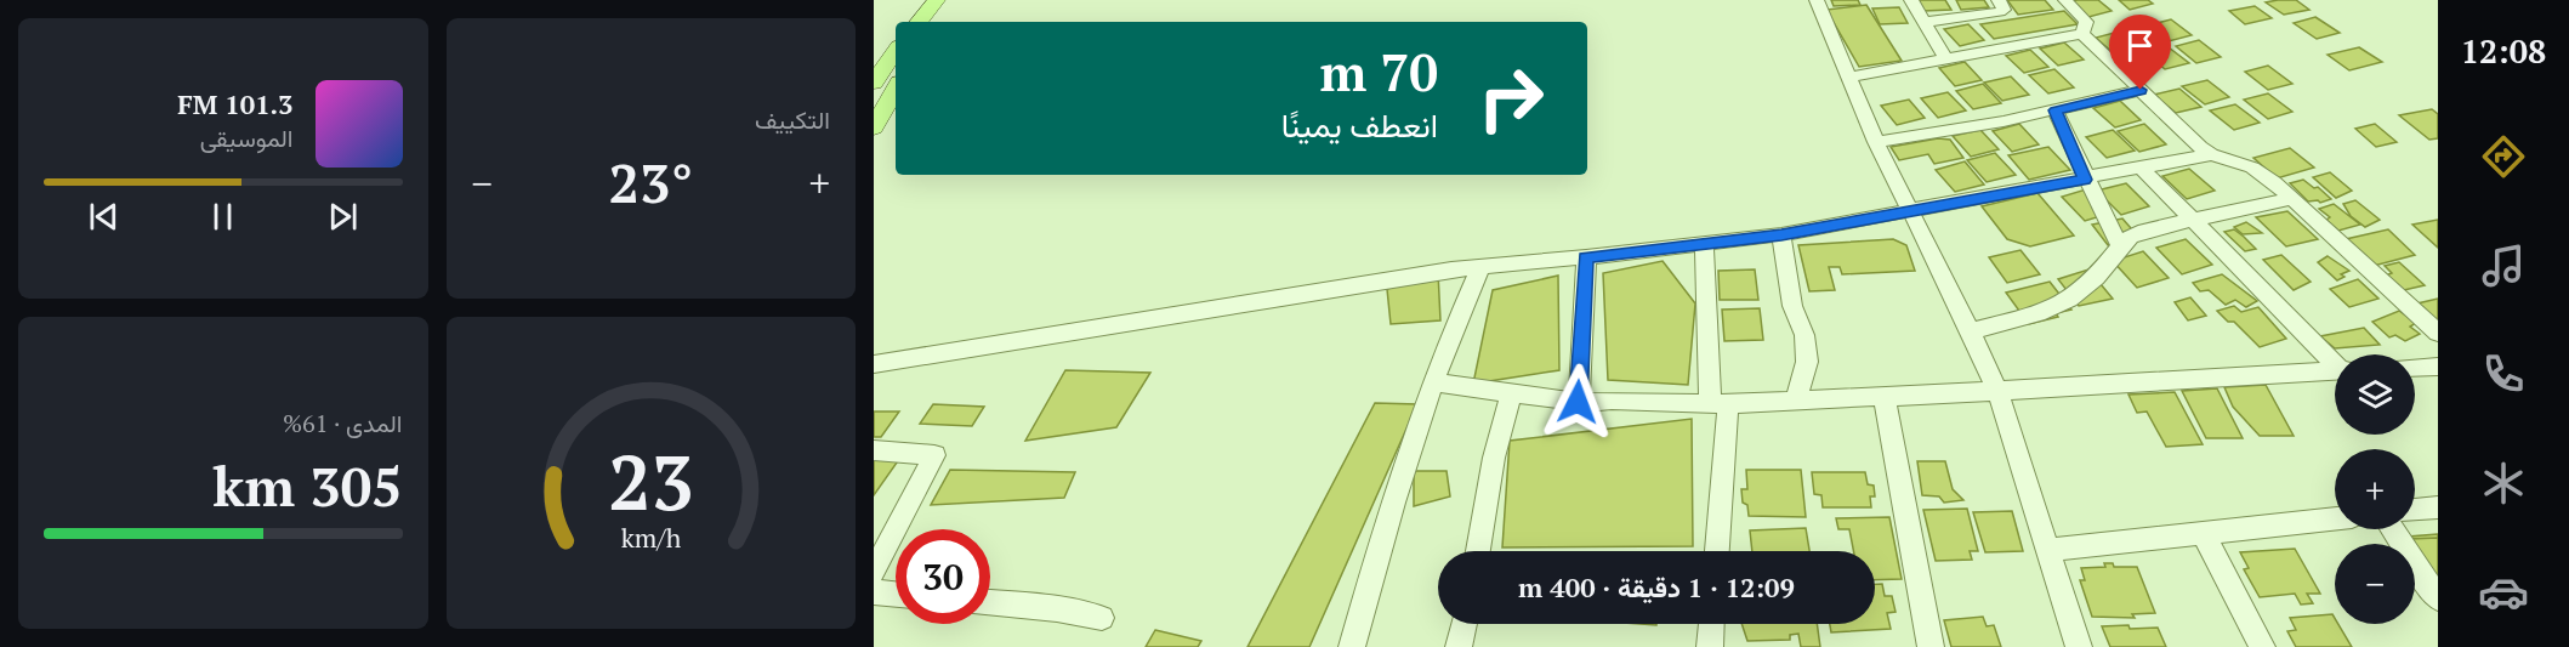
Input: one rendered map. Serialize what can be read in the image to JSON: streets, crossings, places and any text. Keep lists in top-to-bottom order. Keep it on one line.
{"page":{"tabs":"12:08","tile":["التكييف",["المدى · 61%","305 km"]],"turn":["70 m","انعطف يمينًا"],"song":["101.3 FM","الموسيقى"],"heat":["−","23°","+"],"map_buttons":["+","−"],"limit":"30","trip":"12:09 · 1 دقيقة · 400 m","gauge":["23","km/h"]}}
